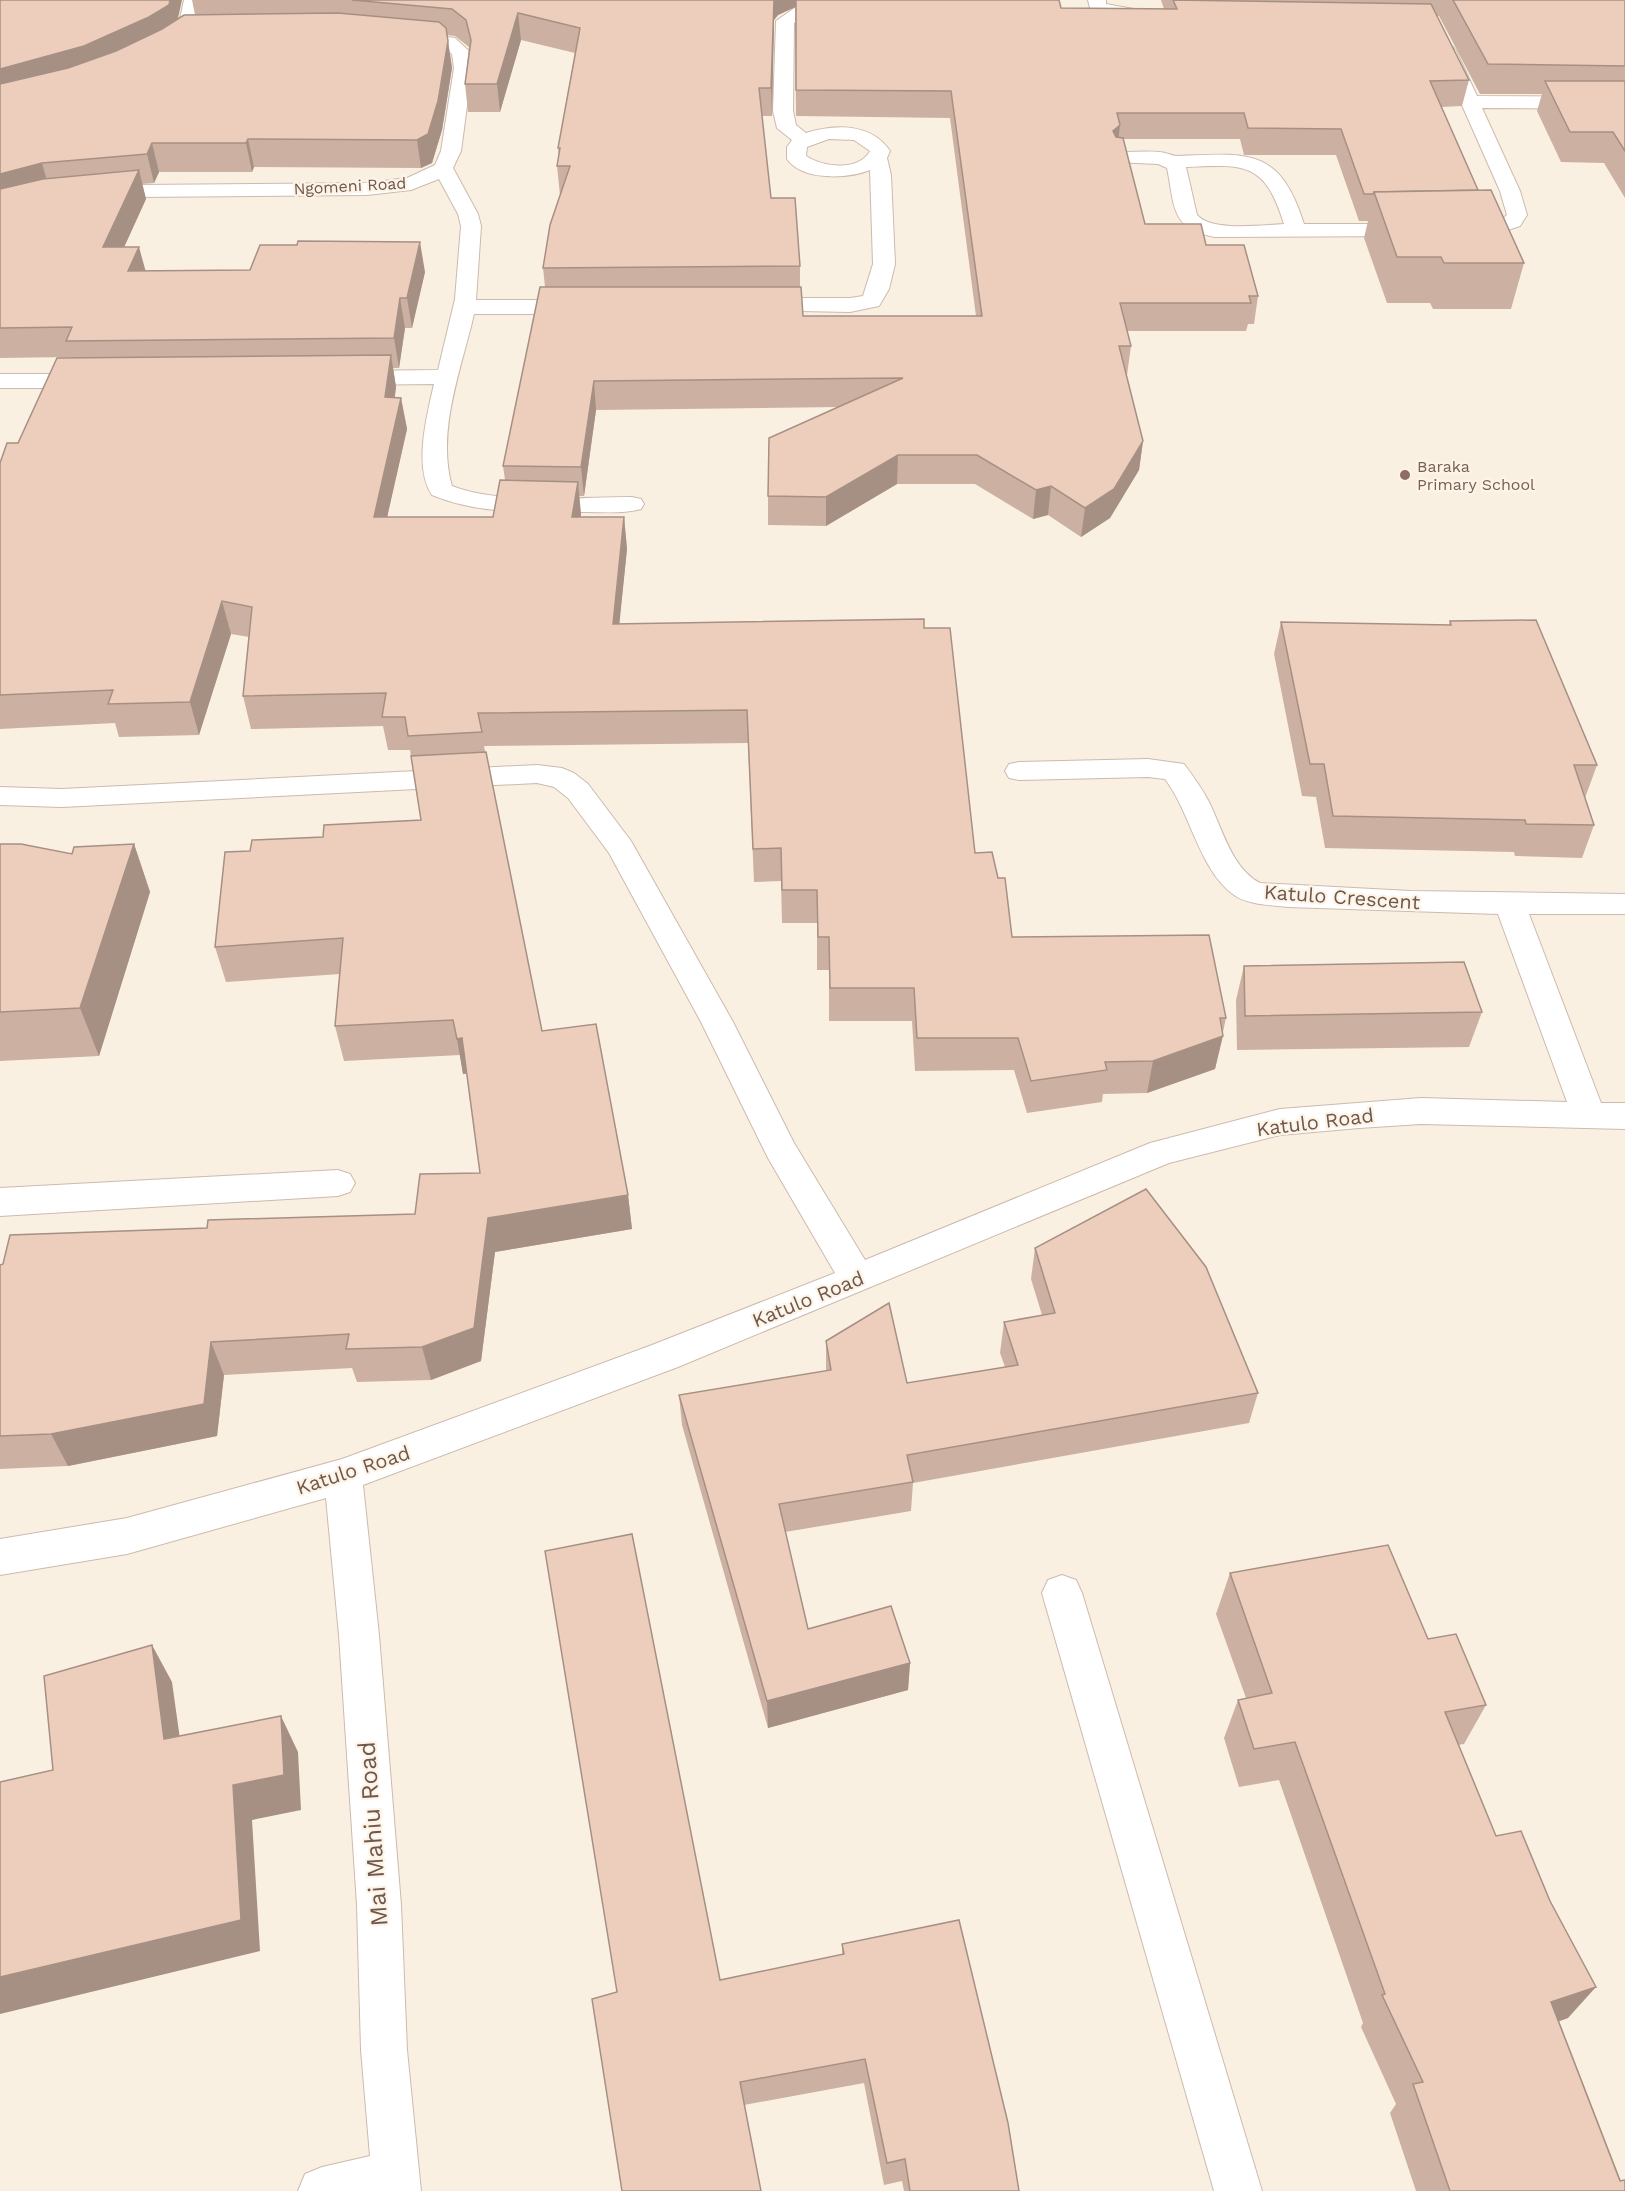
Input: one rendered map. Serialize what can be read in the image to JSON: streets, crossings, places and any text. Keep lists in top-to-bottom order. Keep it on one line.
{"streets":{"street":["Ngomeni Road","Katulo Crescent","Katulo Road","Mai Mahiu Road"]},"crossings":[["Katulo Road","Mai Mahiu Road"]],"places":["Baraka Primary School"]}
